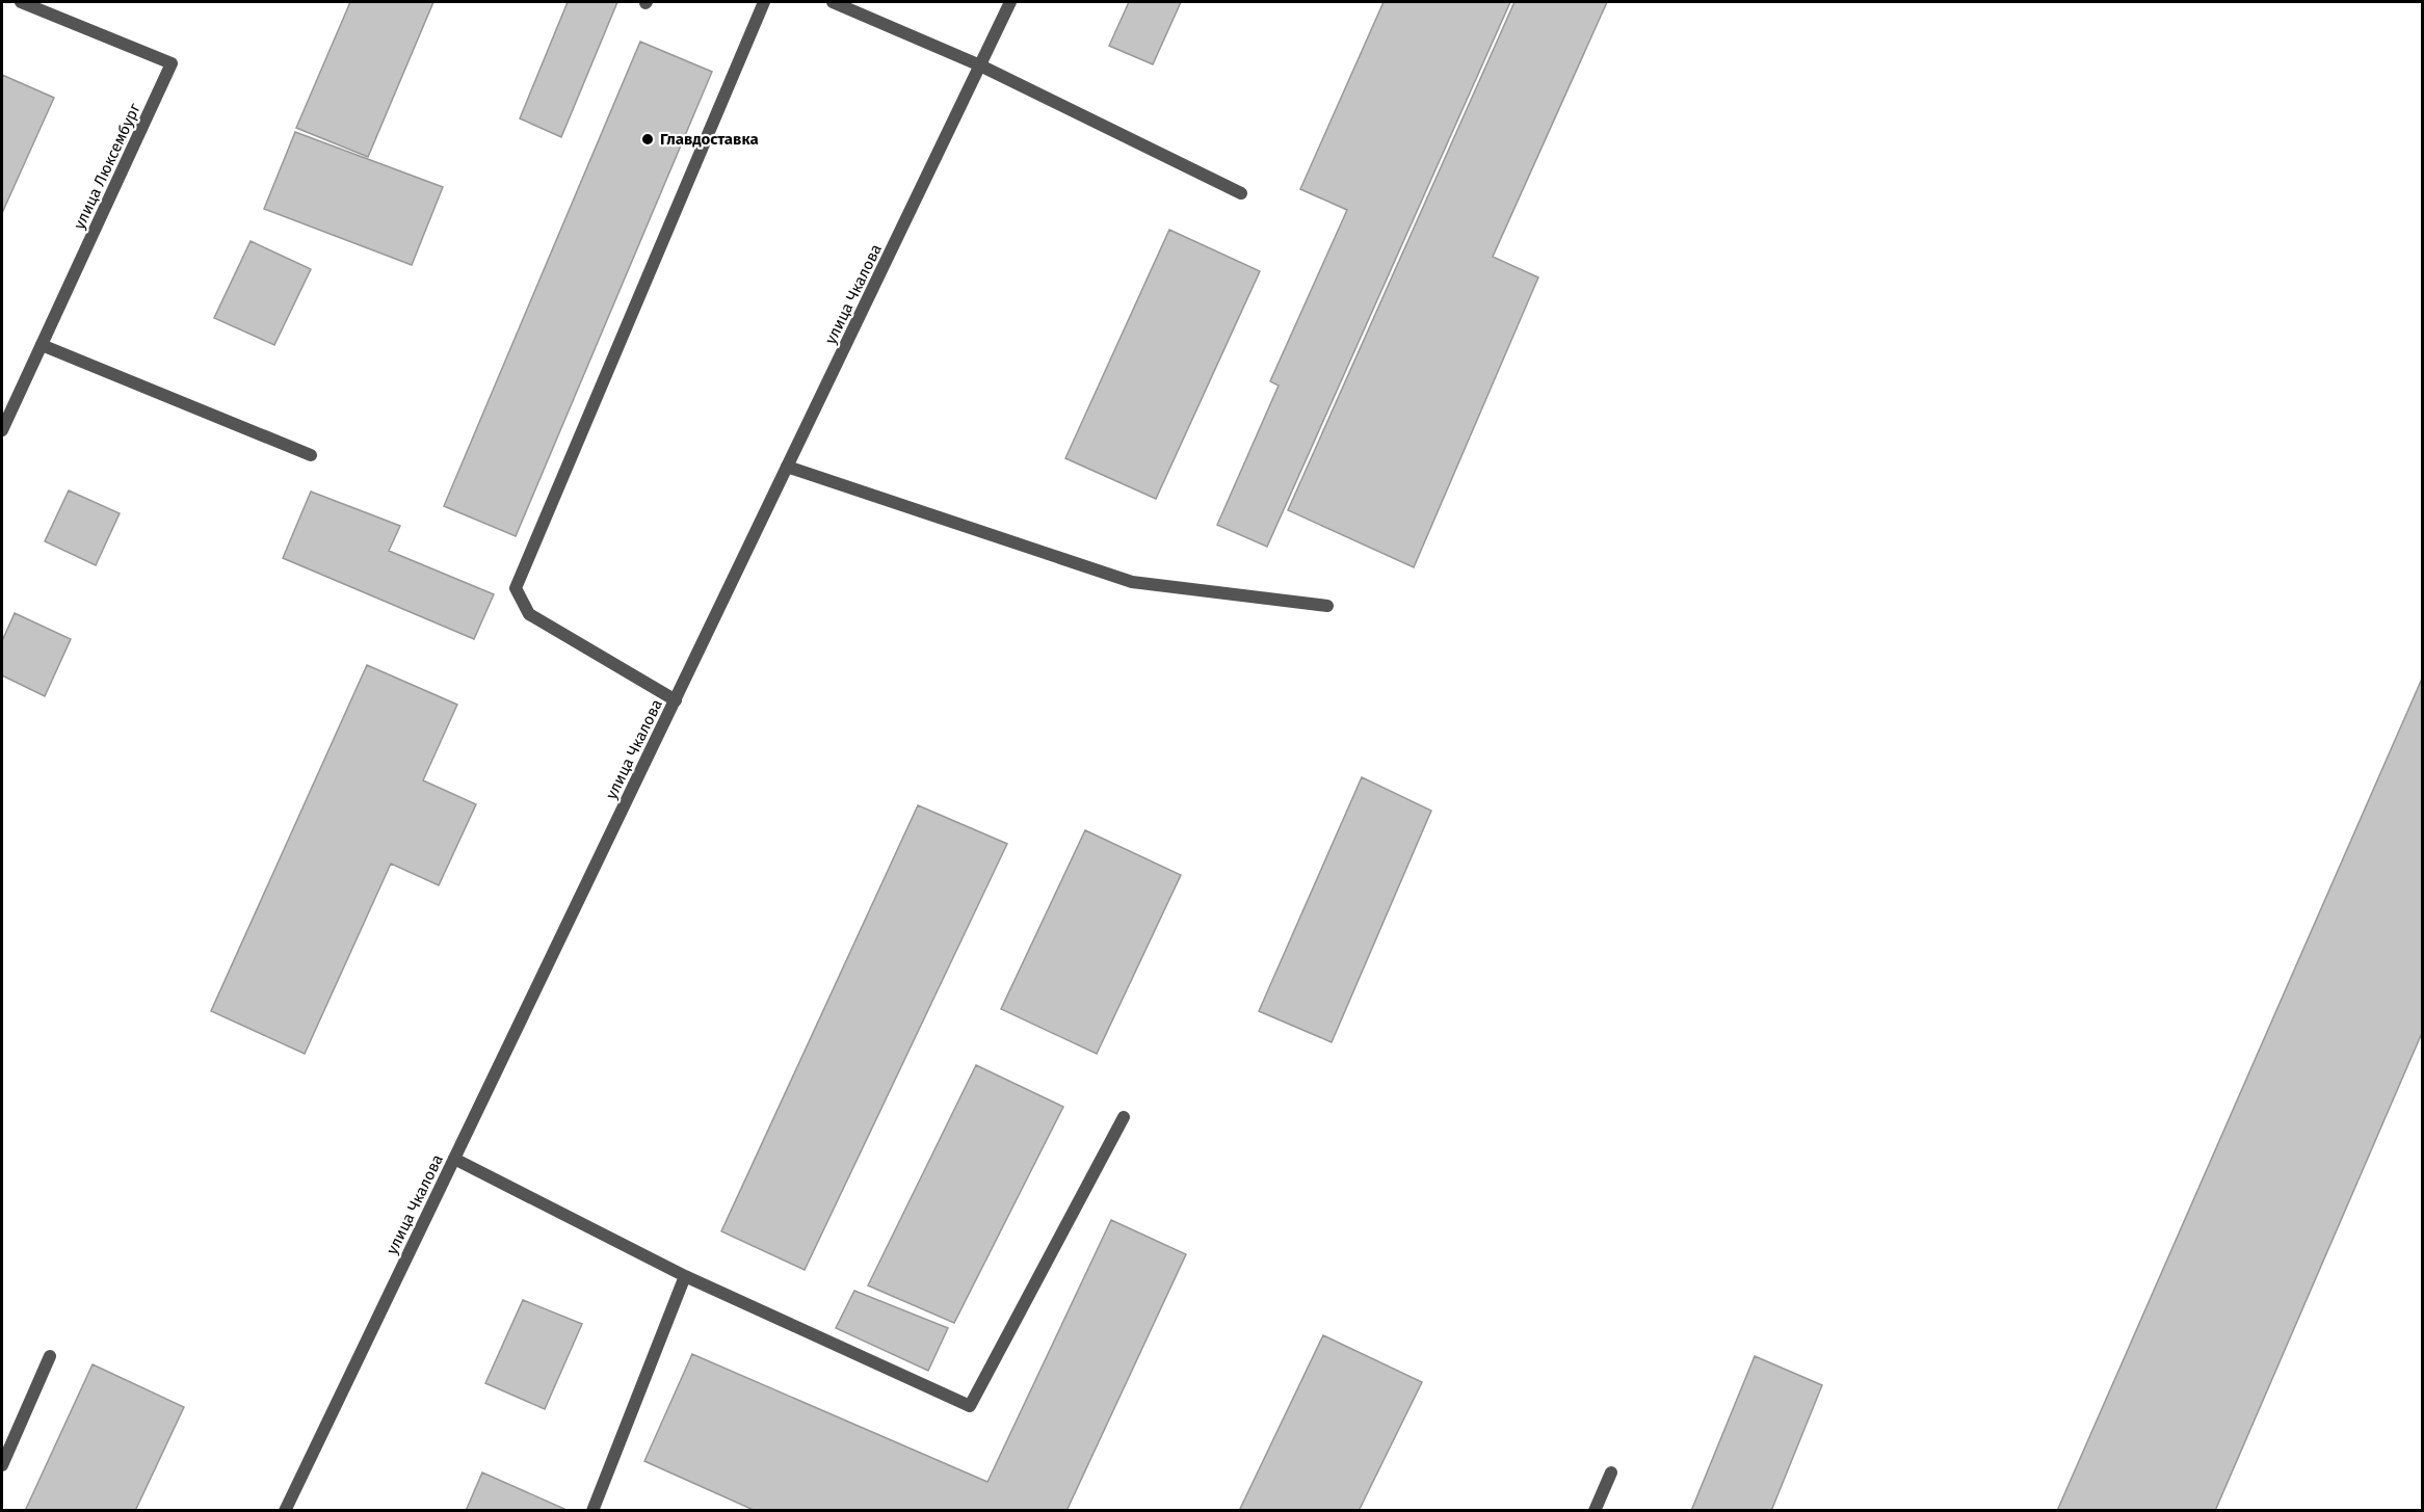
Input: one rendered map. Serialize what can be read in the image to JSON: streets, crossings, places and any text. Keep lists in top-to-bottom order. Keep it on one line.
{"streets":{"street":["улица Люксембург","улица Чкалова"]},"places":["Главдоставка"]}
